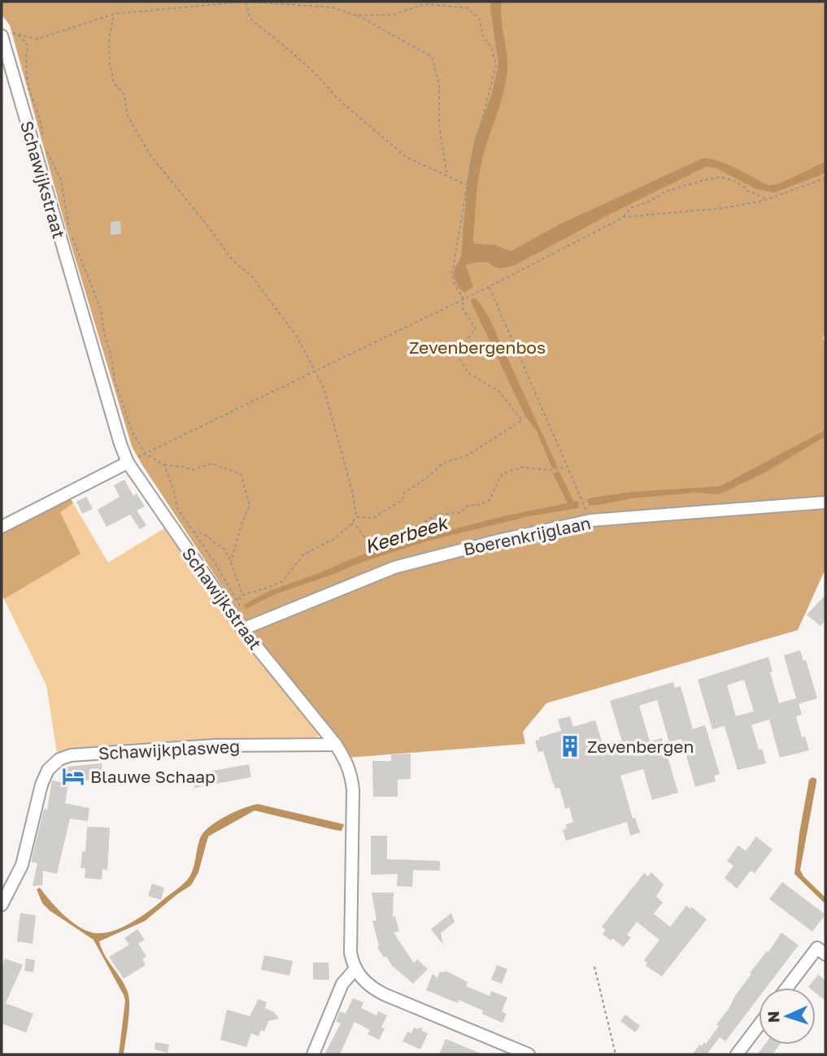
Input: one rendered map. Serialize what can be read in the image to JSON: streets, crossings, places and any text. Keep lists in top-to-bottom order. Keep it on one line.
{"streets":{"street":["Schawijkstraat","Boerenkrijglaan","Schawijkplasweg"]},"crossings":[["Schawijkstraat","Boerenkrijglaan"],["Schawijkstraat","Schawijkplasweg"]],"water":["Keerbeek"],"parks":["Zevenbergenbos"],"places":{"building":["Zevenbergen"],"hotel":["Blauwe Schaap"]},"north":"left"}
